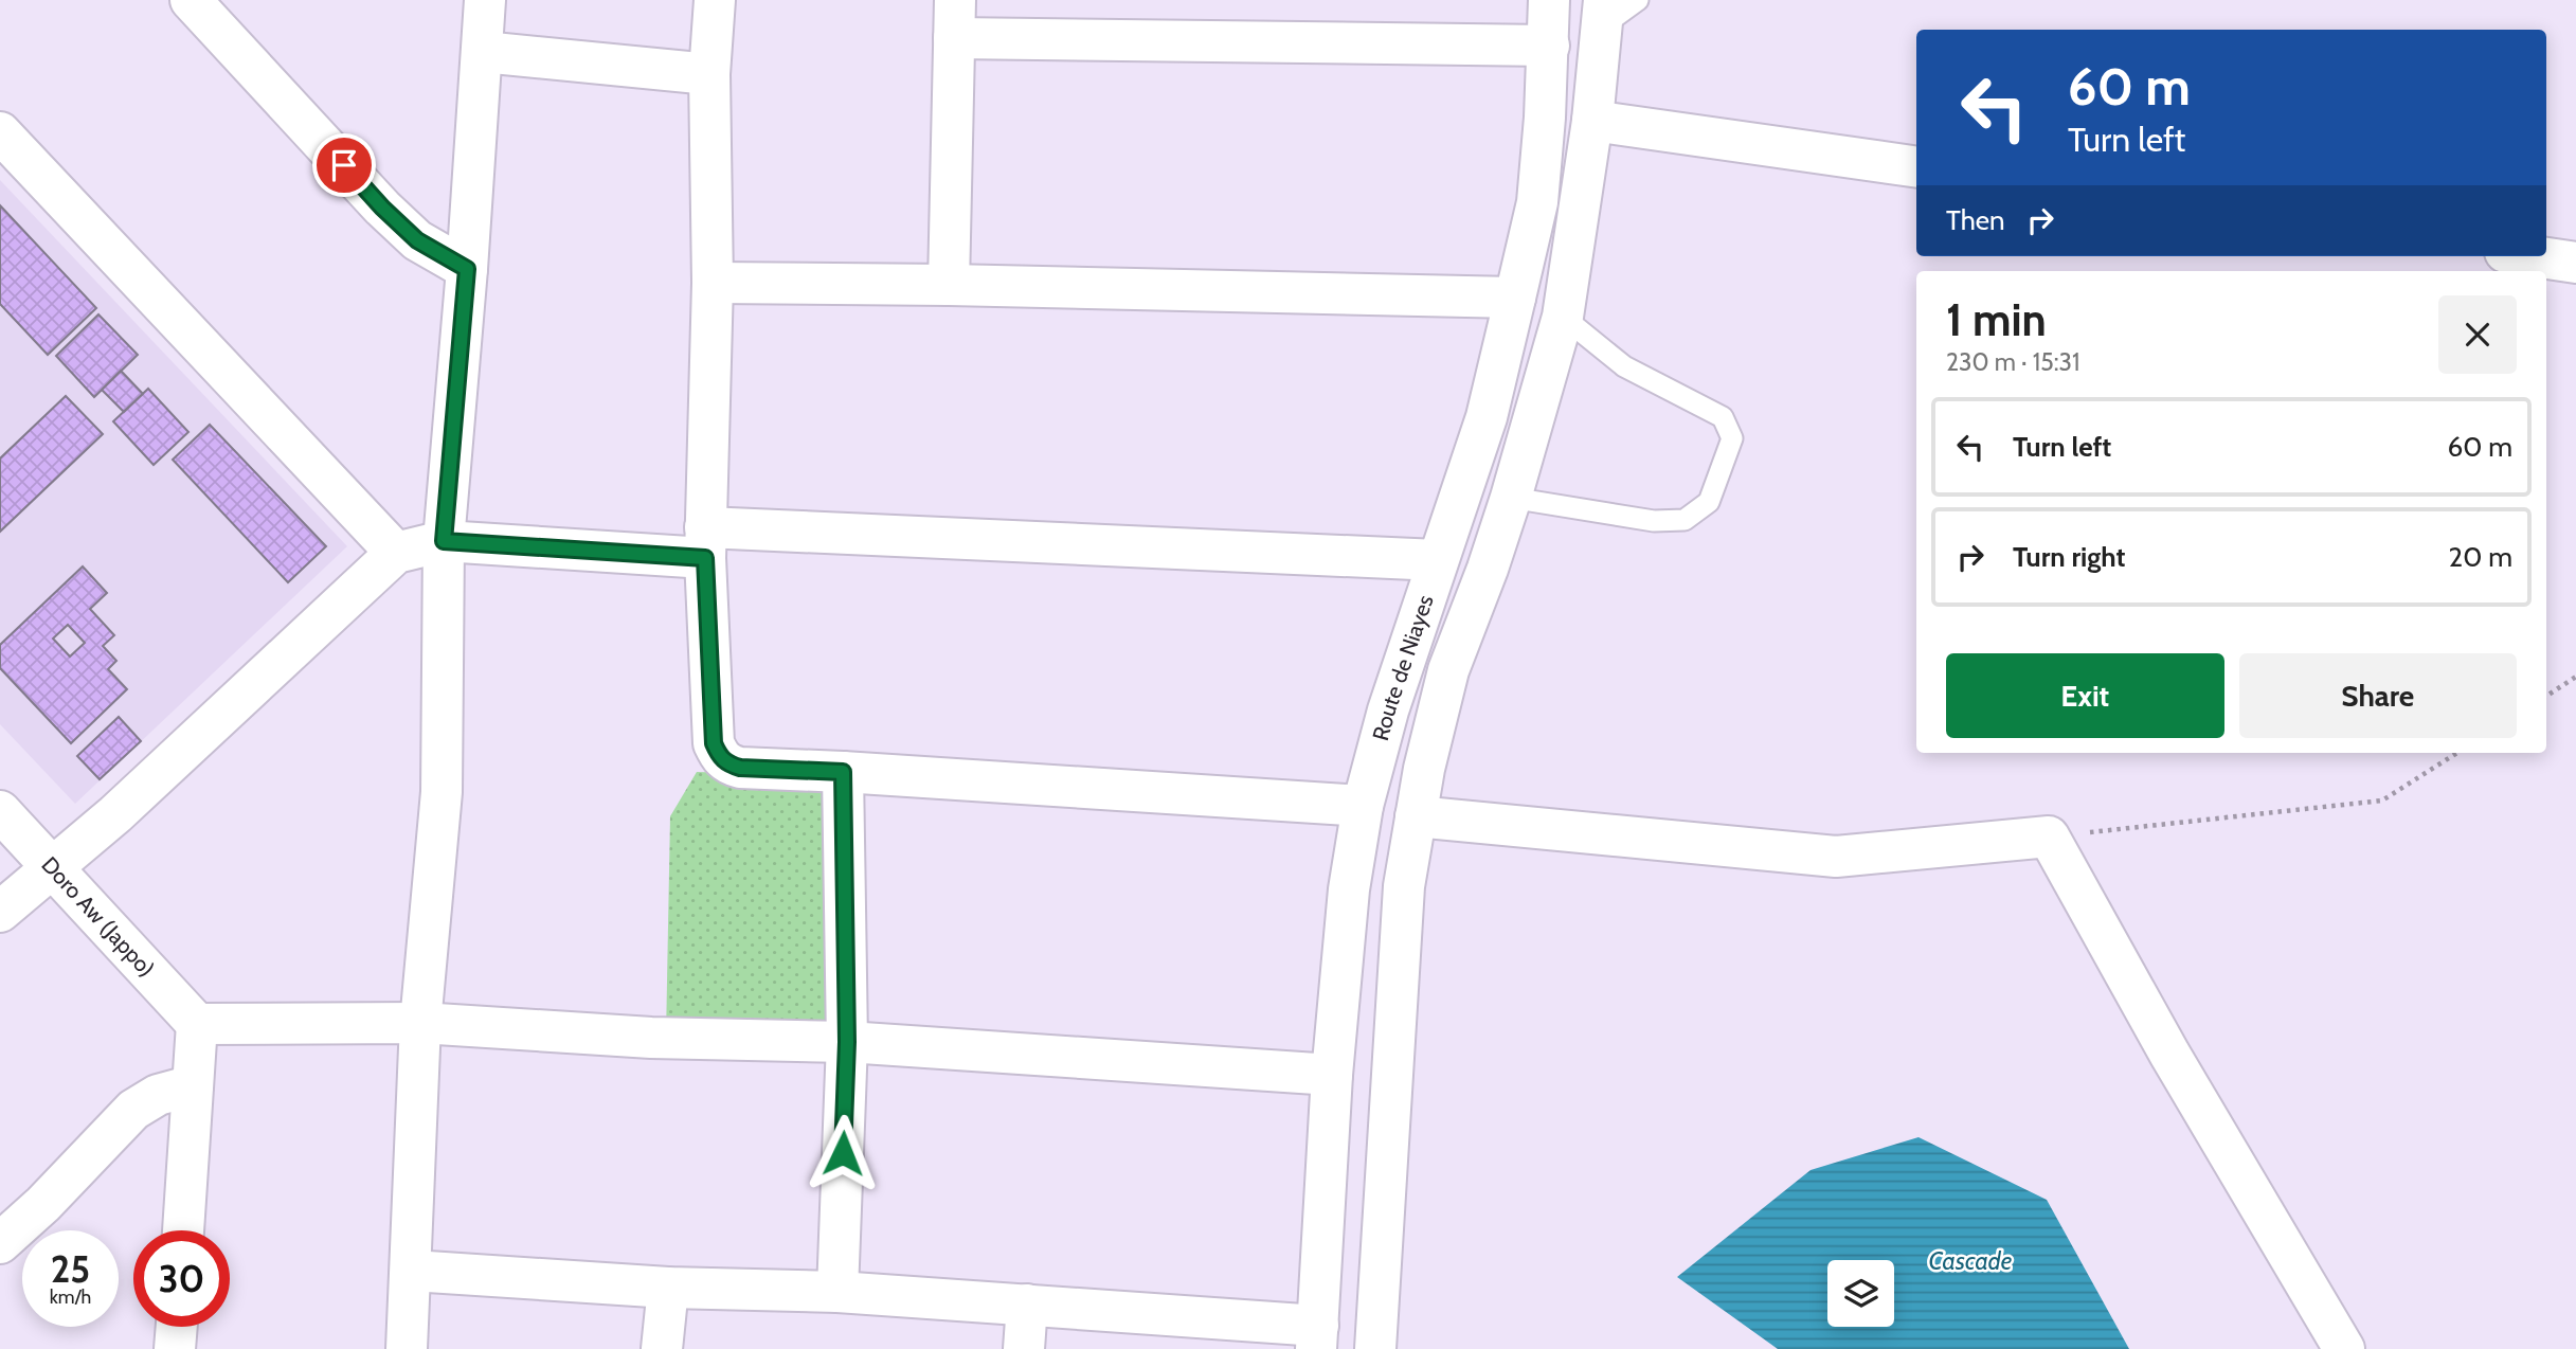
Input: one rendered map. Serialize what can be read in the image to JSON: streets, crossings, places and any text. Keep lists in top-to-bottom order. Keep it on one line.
{"streets":{"street":["Route de Niayes","Doro Aw (Jappo)"]},"water":["Cascade"],"page":{"turn":["60 m","Turn left"],"then":"Then","heading":["1 min","230 m · 15:31"],"list":[{"name":"Turn left","value":"60 m"},{"name":"Turn right","value":"20 m"}],"buttons":["Exit","Share"],"speed":"25 km/h","limit":"30"}}
